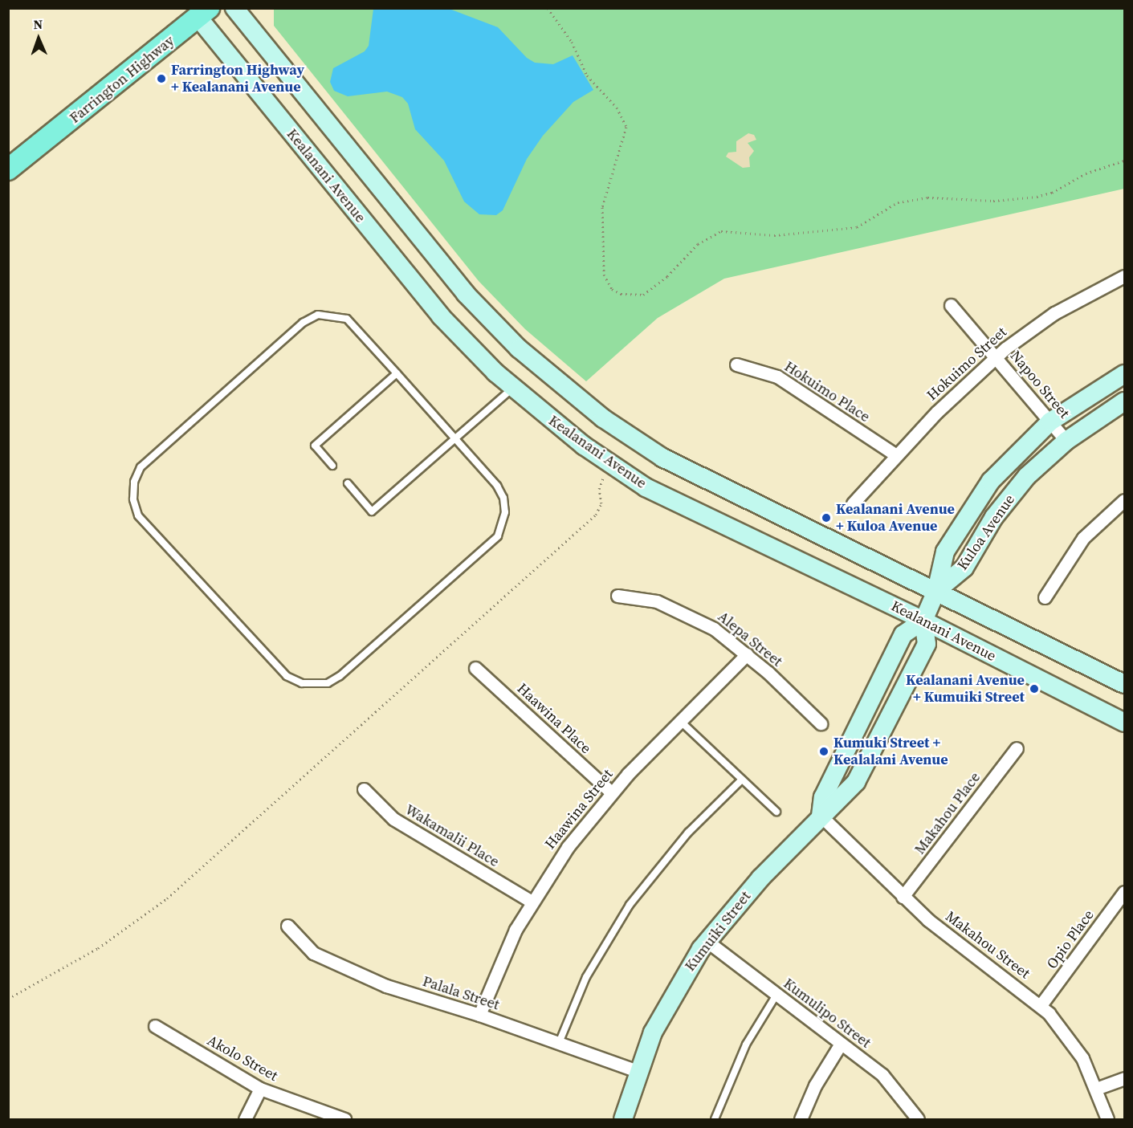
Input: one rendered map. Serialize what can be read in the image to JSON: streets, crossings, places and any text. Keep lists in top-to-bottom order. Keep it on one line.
{"streets":{"main road":["Farrington Highway"],"street":["Kealanani Avenue","Hokuimo Street","Napoo Street","Hokuimo Place","Kuloa Avenue","Alepa Street","Haawina Place","Haawina Street","Makahou Place","Wakamalii Place","Kumuiki Street","Opio Place","Makahou Street","Palala Street","Kumulipo Street","Akolo Street"]},"crossings":[["Farrington Highway","Kealanani Avenue"],["Kealanani Avenue","Kuloa Avenue"],["Kealanani Avenue","Kumuiki Street"],["Hokuimo Street","Napoo Street"],["Hokuimo Street","Hokuimo Place"],["Napoo Street","Kuloa Avenue"],["Kuloa Avenue","Kumuiki Street"],["Alepa Street","Haawina Street"],["Haawina Place","Haawina Street"],["Haawina Street","Wakamalii Place"],["Haawina Street","Palala Street"],["Makahou Place","Makahou Street"],["Kumuiki Street","Makahou Street"],["Kumuiki Street","Palala Street"],["Kumuiki Street","Kumulipo Street"],["Opio Place","Makahou Street"]],"places":["Farrington Highway + Kealanani Avenue","Kealanani Avenue + Kuloa Avenue","Kealanani Avenue + Kumuiki Street","Kumuki Street + Kealalani Avenue"],"north":"top"}
